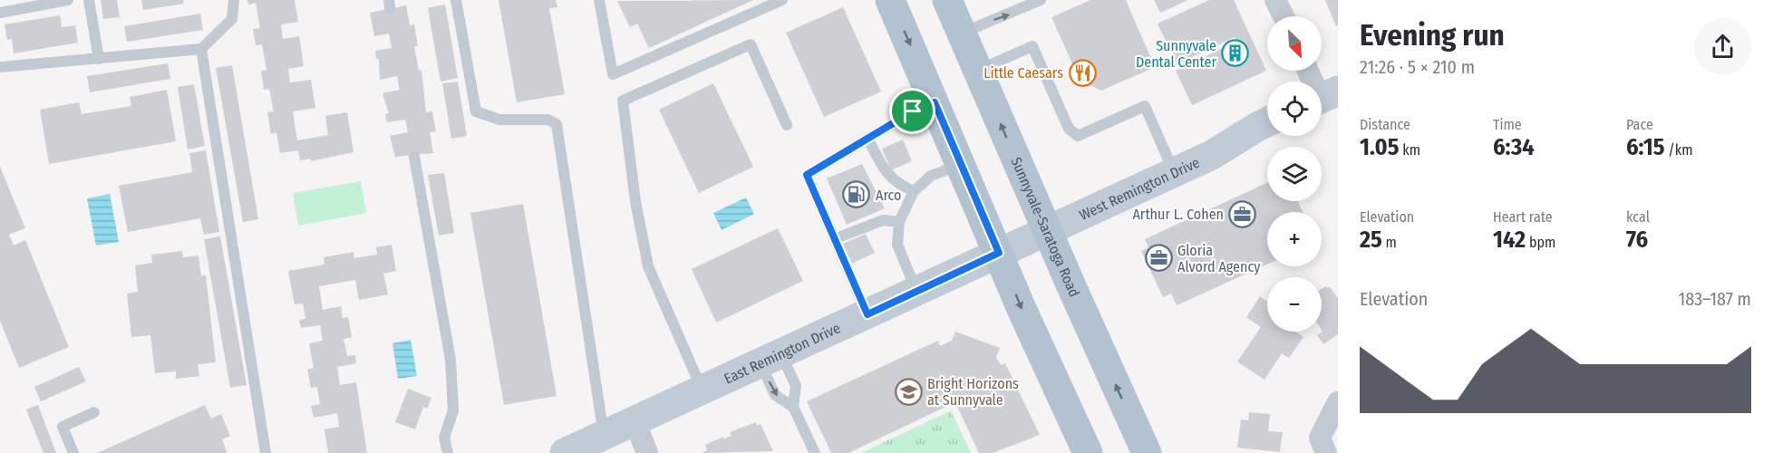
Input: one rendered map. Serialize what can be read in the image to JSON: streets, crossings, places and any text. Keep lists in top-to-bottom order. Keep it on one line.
{"streets":{"main road":["West Remington Drive","Sunnyvale-Saratoga Road","East Remington Drive"]},"crossings":[["West Remington Drive","Sunnyvale-Saratoga Road"],["West Remington Drive","East Remington Drive"]],"places":{"building":["Sunnyvale Dental Center"],"restaurant":["Little Caesars"],"fuel station":["Arco"],"office":["Arthur L. Cohen","Gloria Alvord Agency"],"school or university":["Bright Horizons at Sunnyvale"]},"north":"bottom right","page":{"heading":["Evening run","21:26 · 5 × 210 m"],"map_buttons":["+","−"],"stats":[["Distance","1.05 km"],["Time","6:34"],["Pace","6:15 /km"],["Elevation","25 m"],["Heart rate","142 bpm"],["kcal","76"]],"chart":["Elevation","183–187 m"]}}
